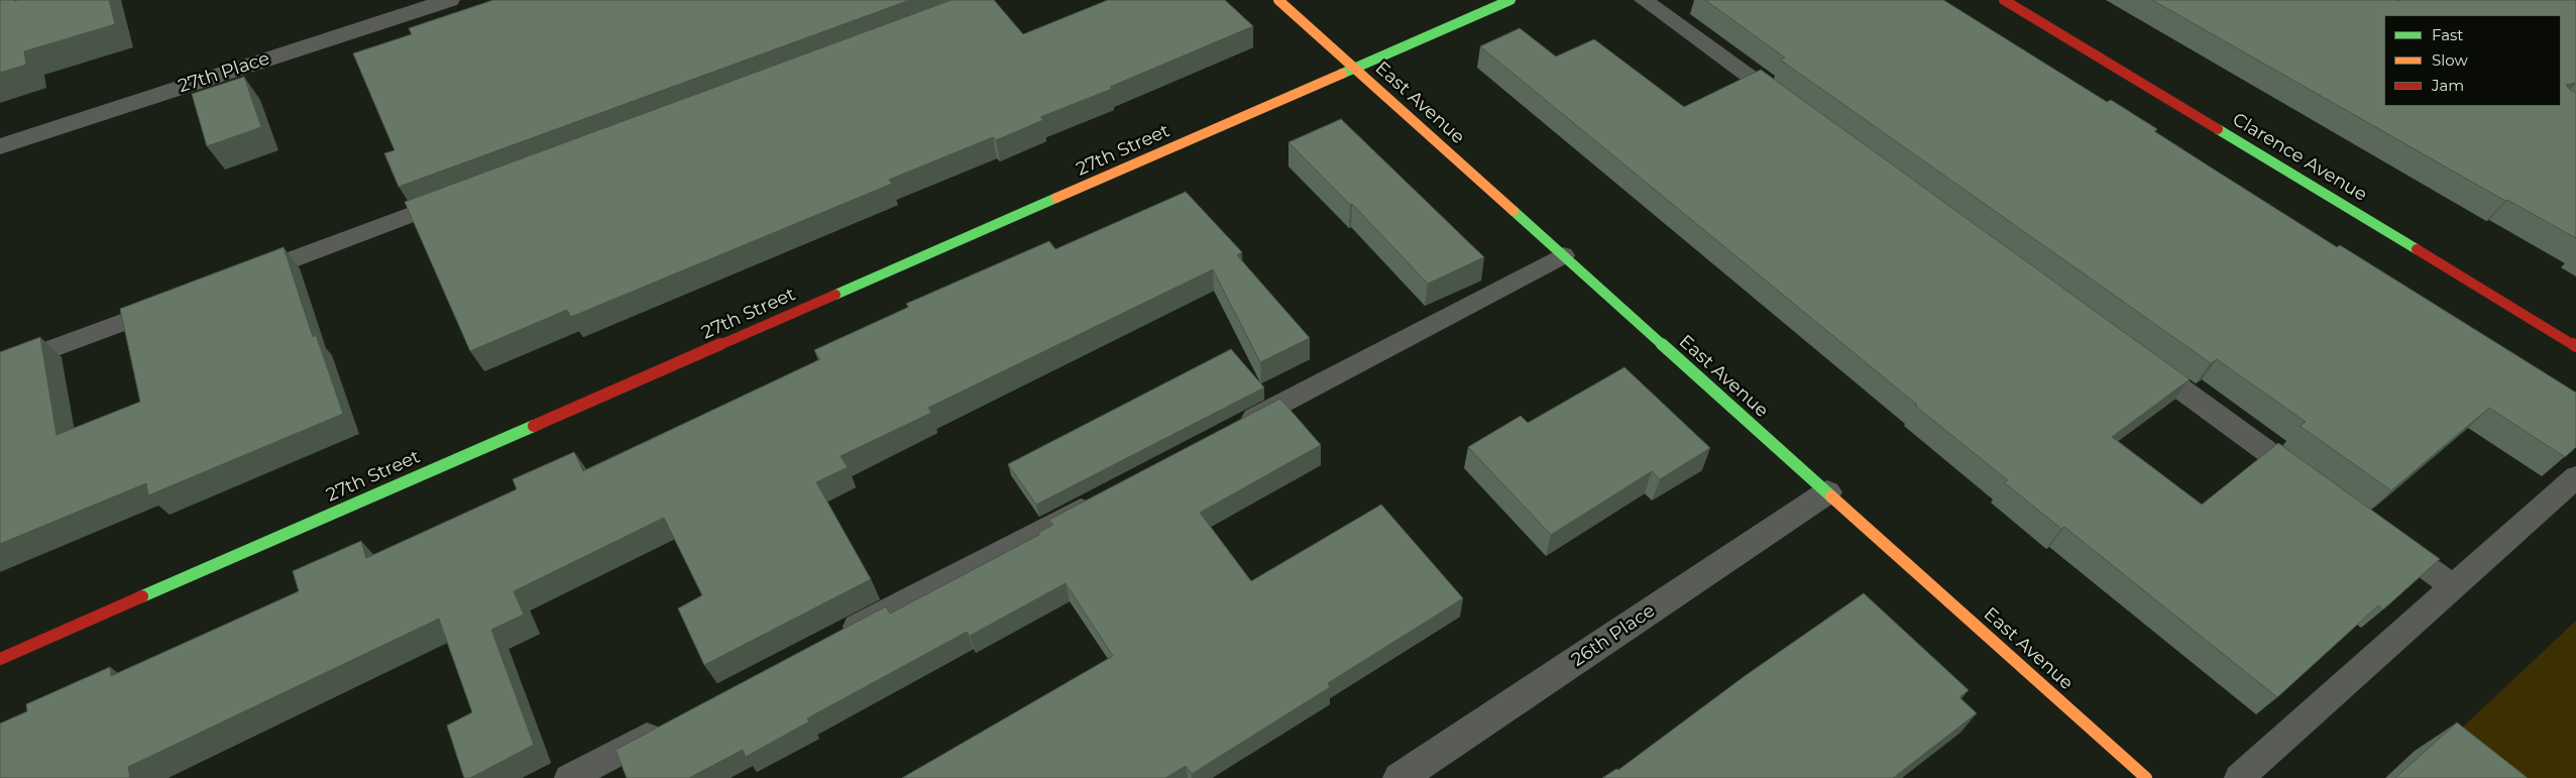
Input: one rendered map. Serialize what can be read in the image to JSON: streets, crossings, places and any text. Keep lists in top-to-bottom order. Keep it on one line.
{"streets":{"street":["27th Place","East Avenue","27th Street","Clarence Avenue","26th Place"]},"crossings":[["East Avenue","27th Street"],["East Avenue","26th Place"]],"legend":["Fast","Slow","Jam"]}
